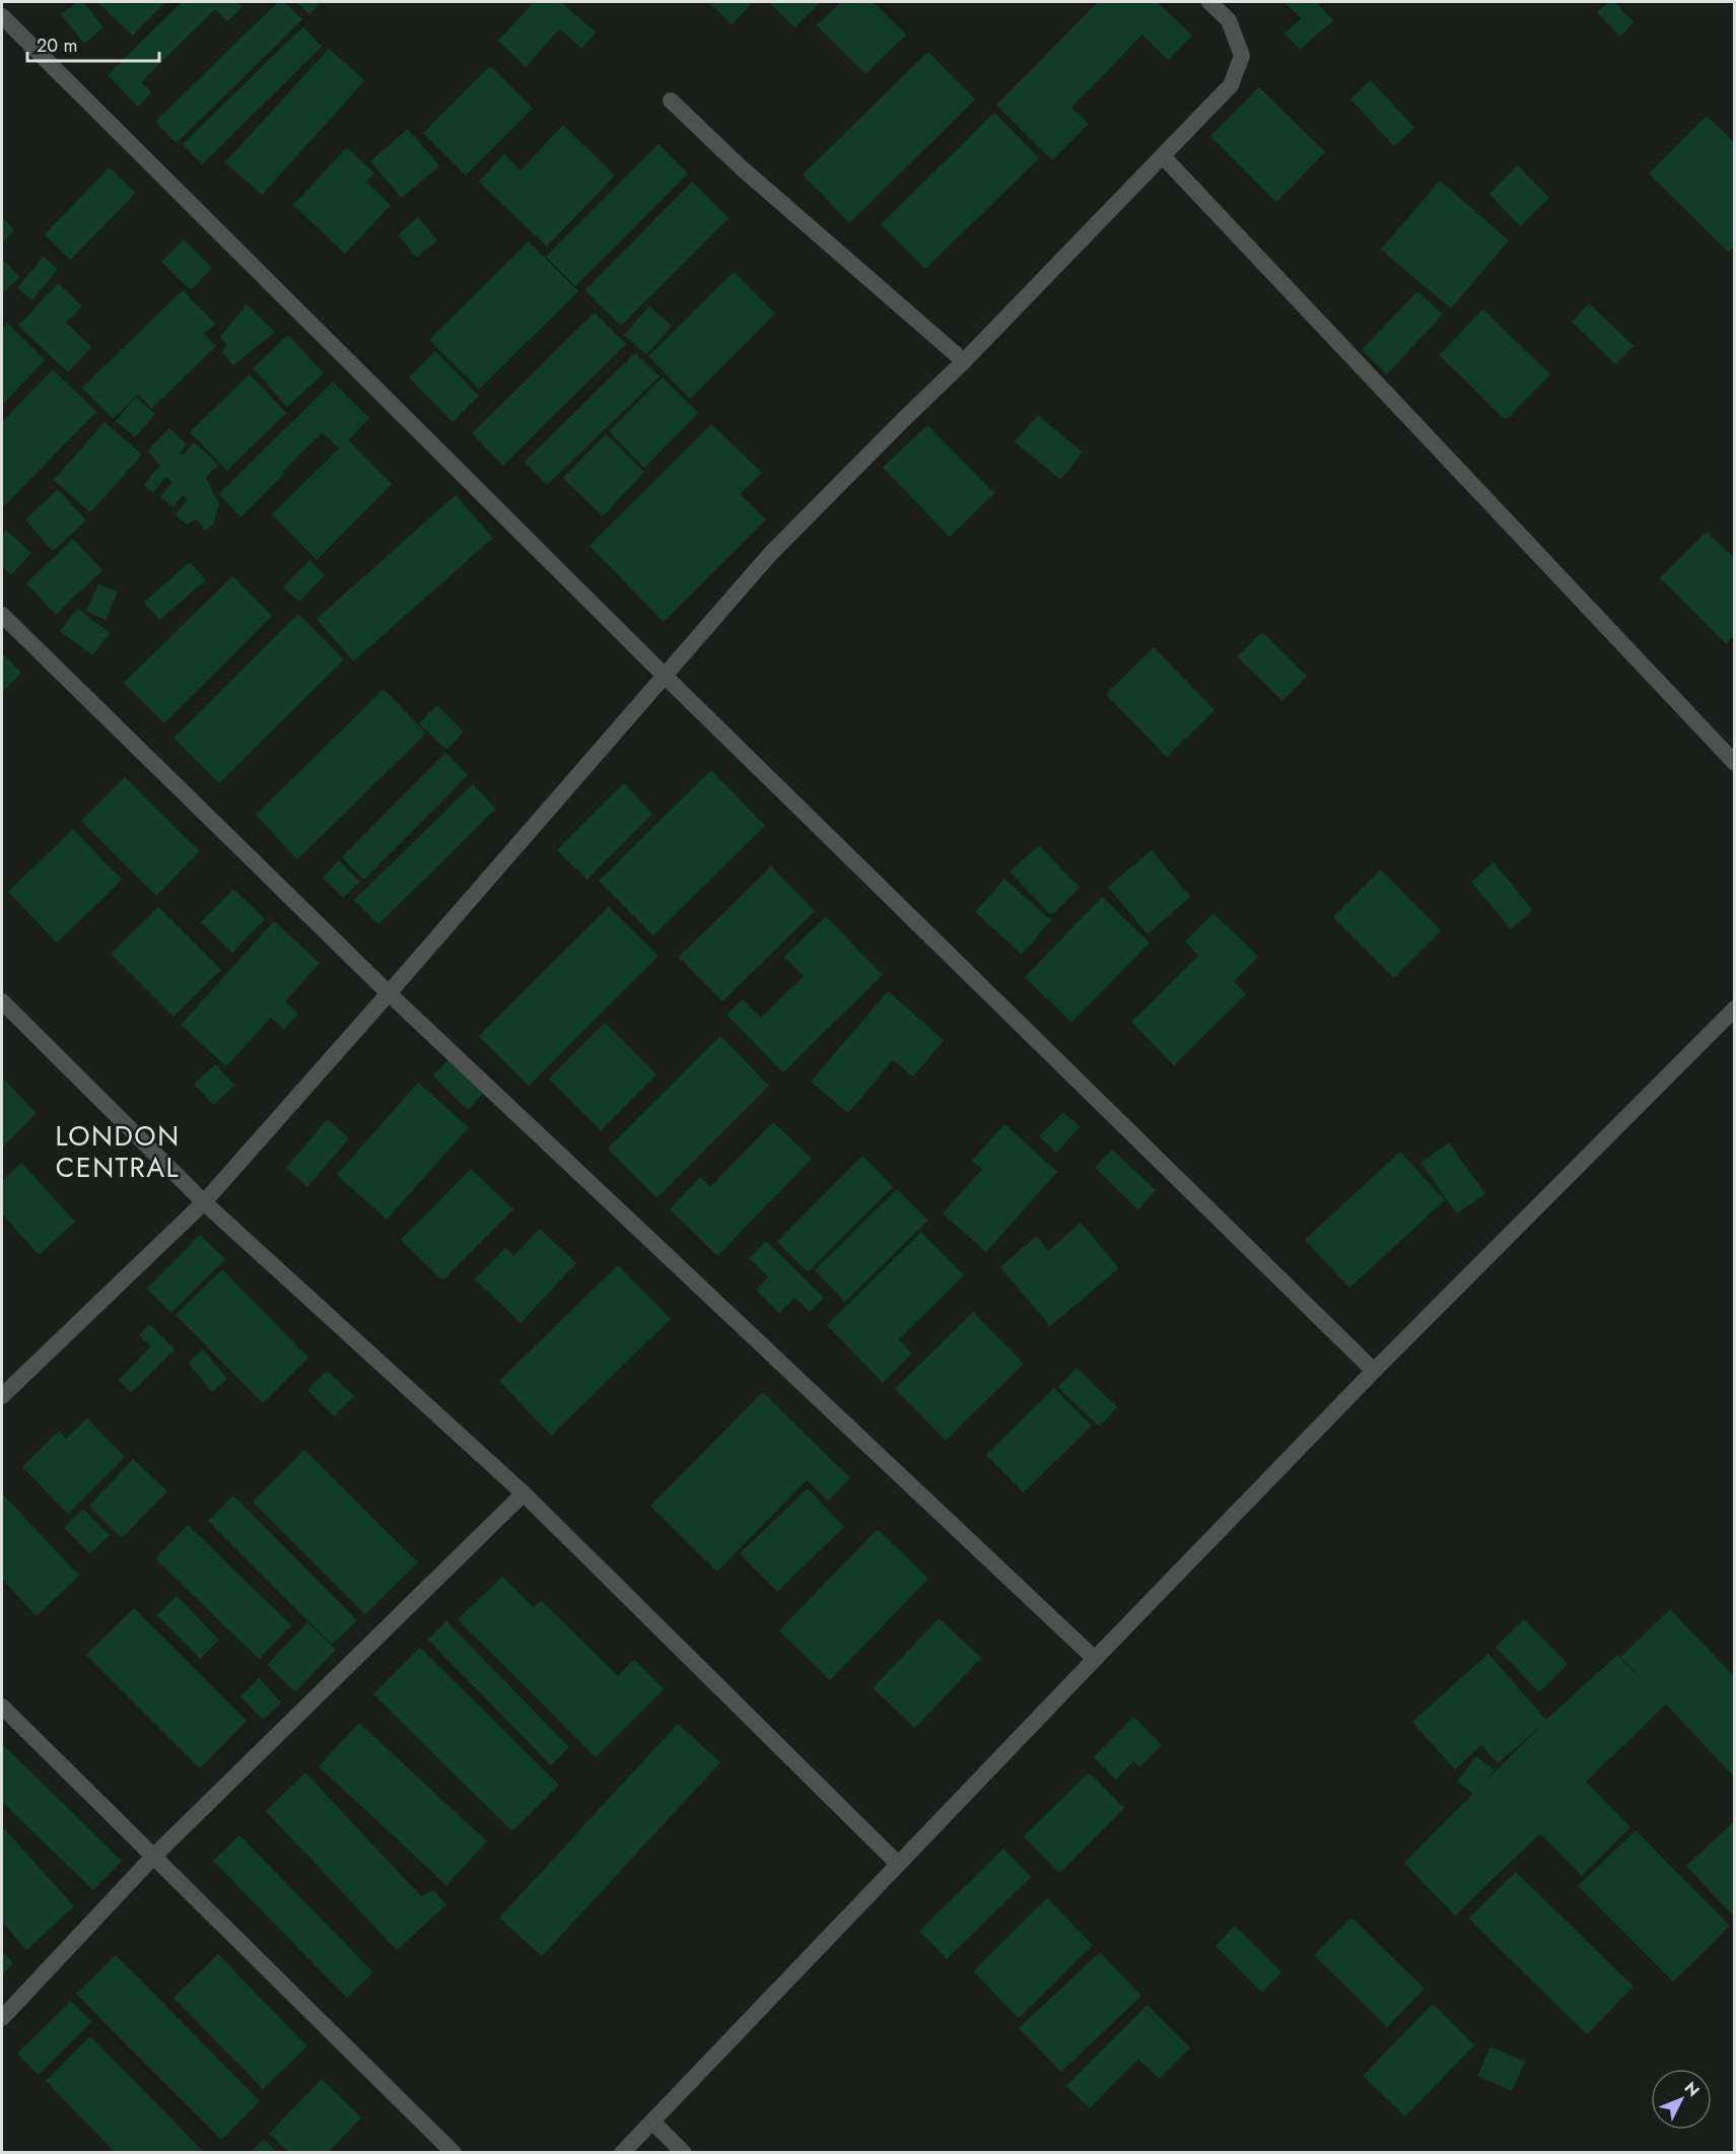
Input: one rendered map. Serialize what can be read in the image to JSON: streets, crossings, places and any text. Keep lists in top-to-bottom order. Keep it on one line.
{"districts":["LONDON CENTRAL"],"scale_bar":"20 m","north":"top right"}
